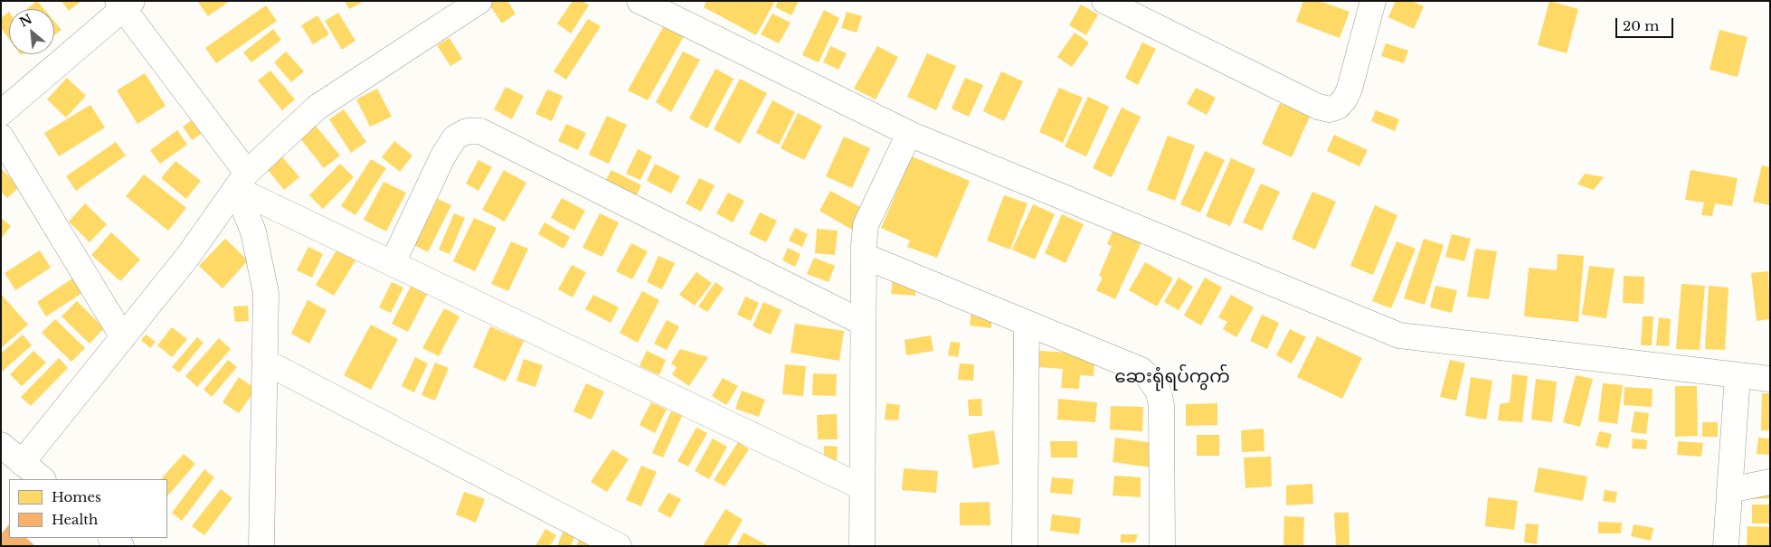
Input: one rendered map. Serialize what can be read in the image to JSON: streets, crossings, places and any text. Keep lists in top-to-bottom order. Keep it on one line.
{"districts":["ဆေးရုံရပ်ကွက်"],"legend":["Homes","Health"],"scale_bar":"20 m","north":"top left"}
